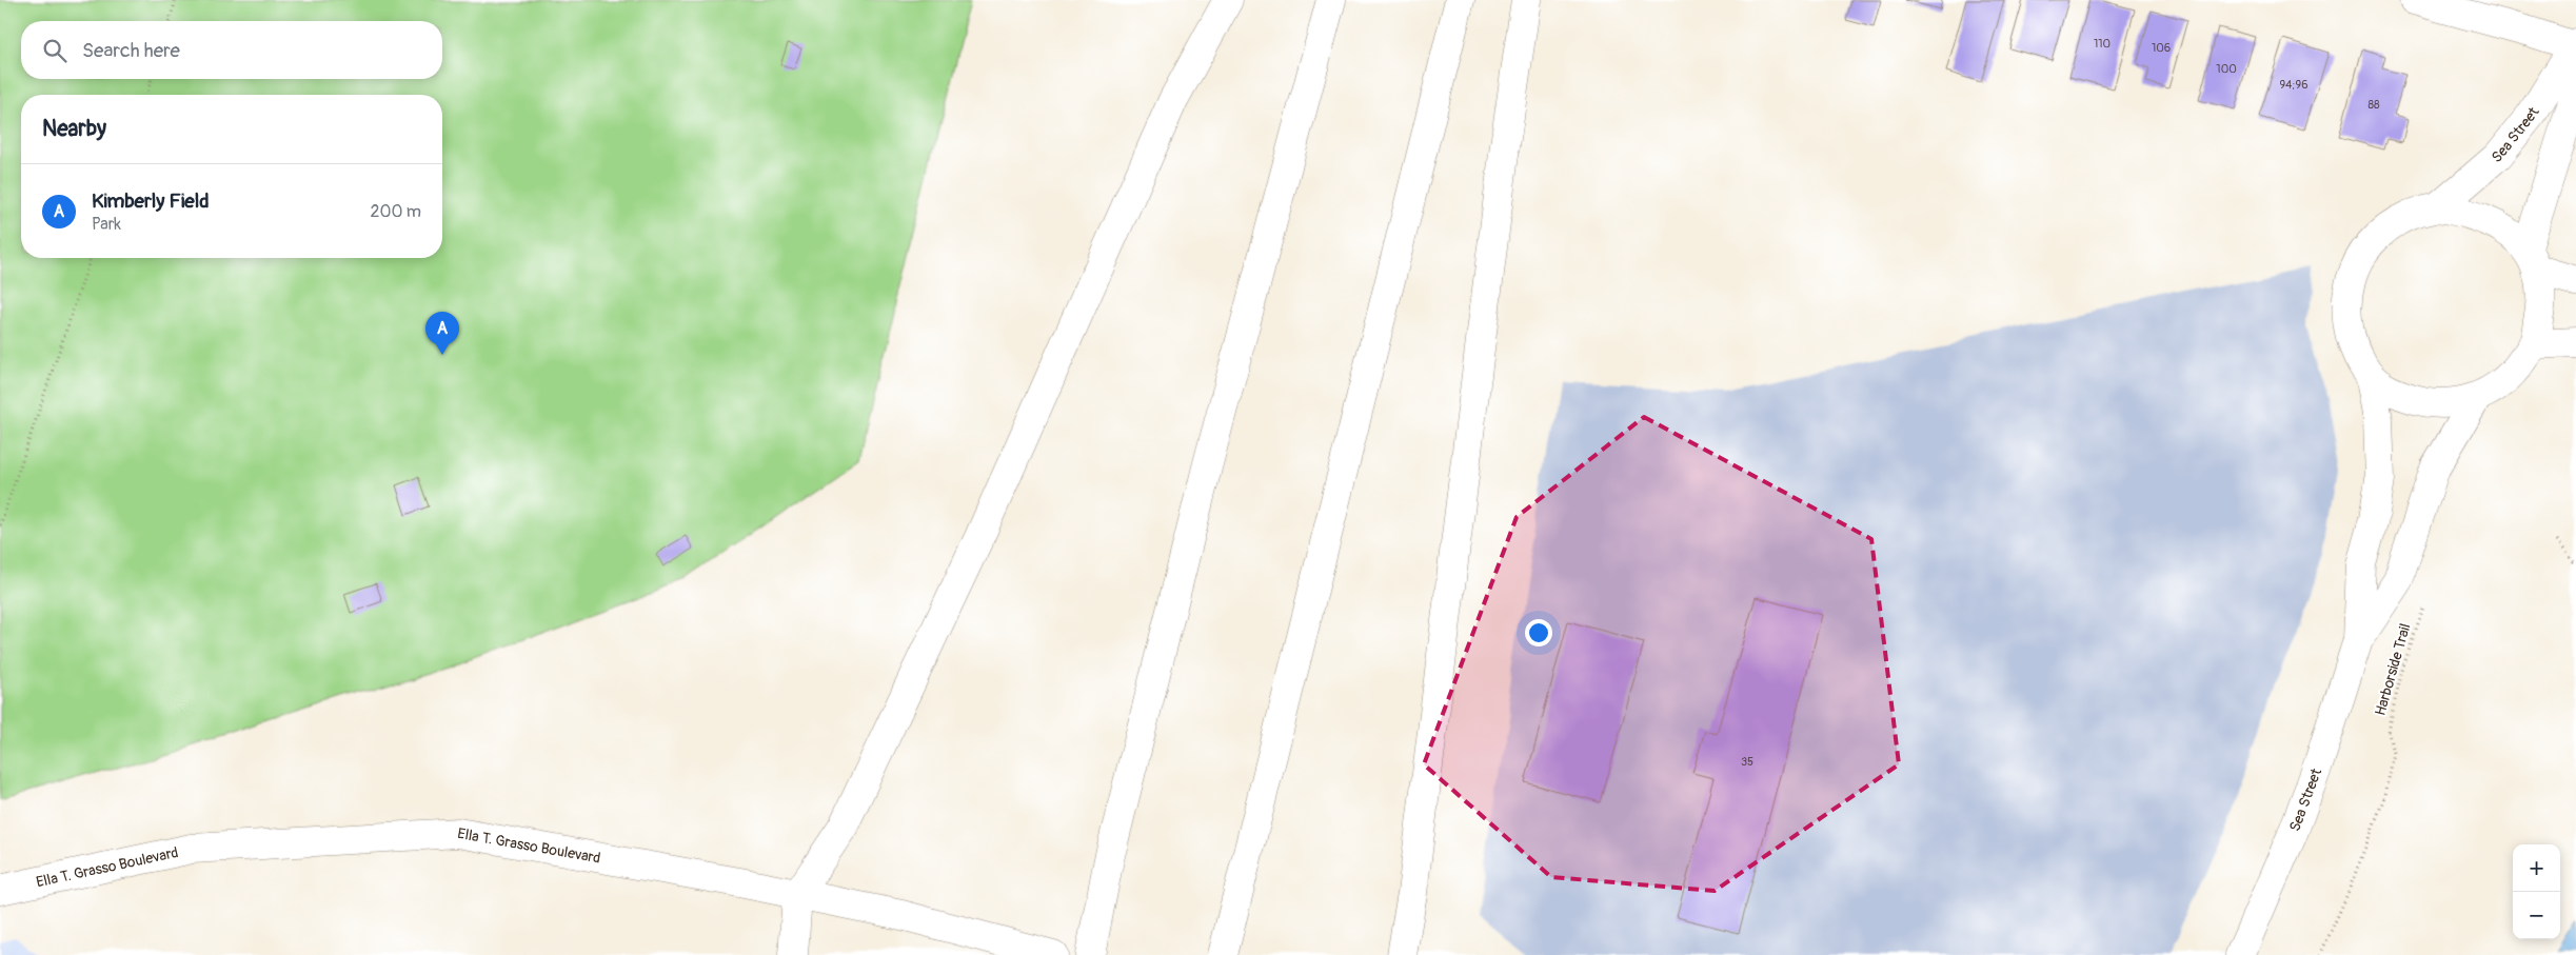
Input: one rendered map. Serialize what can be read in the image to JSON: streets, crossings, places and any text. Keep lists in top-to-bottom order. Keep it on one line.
{"streets":{"main road":["Sea Street","Ella T. Grasso Boulevard"],"path":["Harborside Trail"]},"house_numbers":["110","106","100","94;96","88","35"],"page":{"search":"Search here","heading":"Nearby","list":[{"mark":"A","name":"Kimberly Field","note":"Park","value":"200 m"}],"pins":"A","map_buttons":["+","−"]}}
